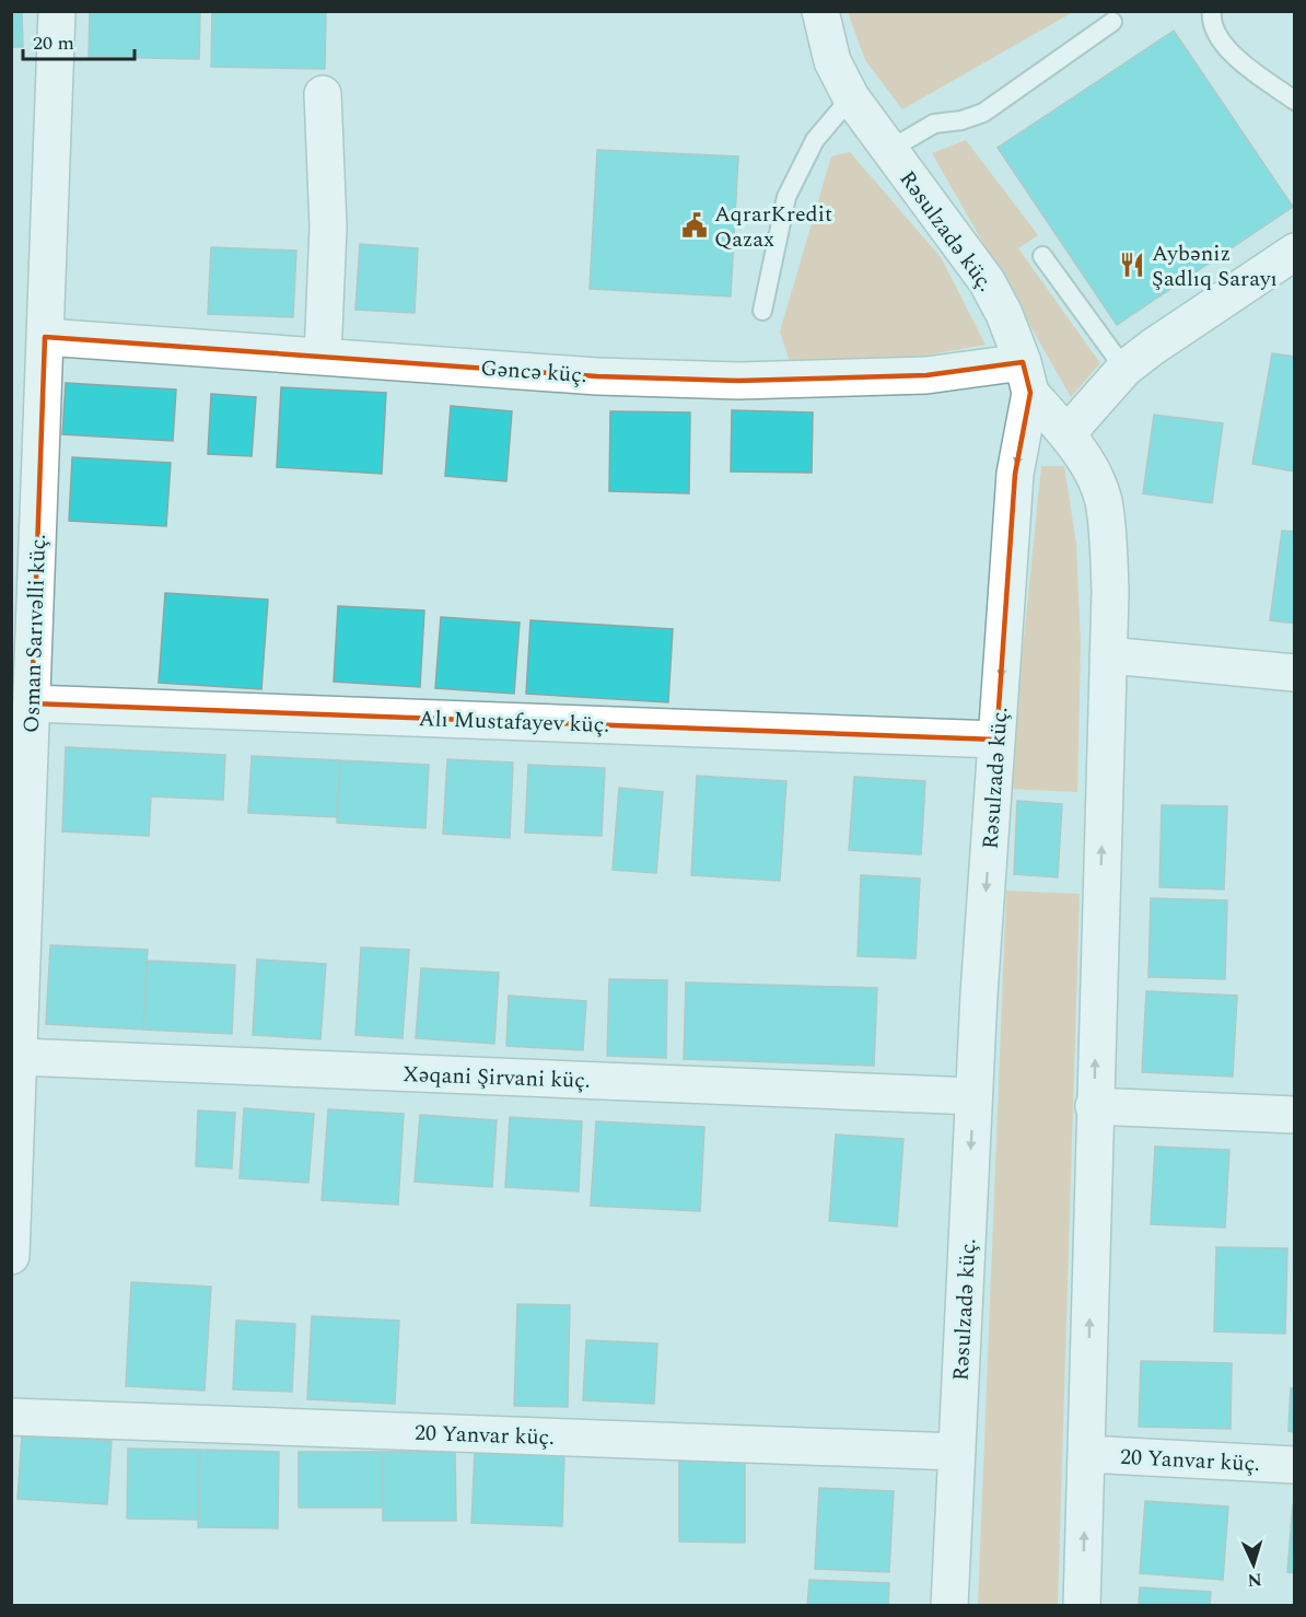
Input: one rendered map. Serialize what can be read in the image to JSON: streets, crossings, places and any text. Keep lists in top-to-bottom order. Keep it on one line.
{"streets":{"street":["Rəsulzadə küç.","Gəncə küç.","Osman Sarıvəlli küç.","Alı Mustafayev küç.","Xəqani Şirvani küç.","20 Yanvar küç."]},"crossings":[["Rəsulzadə küç.","Gəncə küç."],["Rəsulzadə küç.","Alı Mustafayev küç."],["Rəsulzadə küç.","Xəqani Şirvani küç."],["Rəsulzadə küç.","20 Yanvar küç."],["Gəncə küç.","Osman Sarıvəlli küç."],["Osman Sarıvəlli küç.","Alı Mustafayev küç."],["Osman Sarıvəlli küç.","Xəqani Şirvani küç."]],"places":{"public building":["AqrarKredit Qazax"],"restaurant":["Aybəniz Şadlıq Sarayı"]},"scale_bar":"20 m","north":"bottom"}
